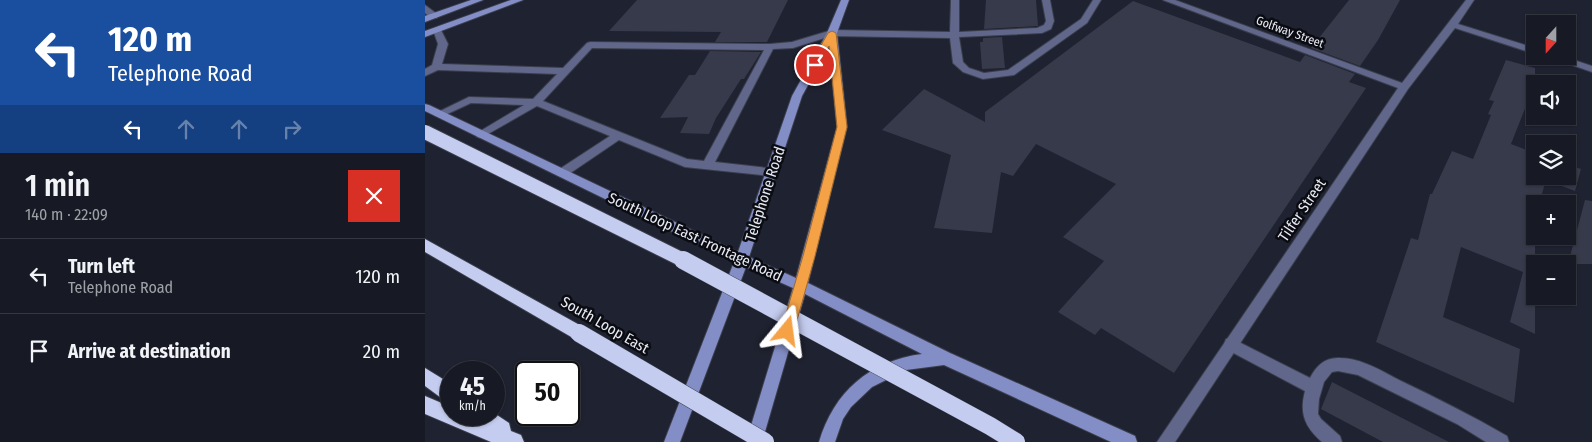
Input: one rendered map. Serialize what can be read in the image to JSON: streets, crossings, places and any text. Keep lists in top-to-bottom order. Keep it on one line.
{"streets":{"highway":["South Loop East"],"main road":["Telephone Road","South Loop East Frontage Road"],"street":["Golfway Street","Tilfer Street"]},"crossings":[["Golfway Street","Tilfer Street"],["Telephone Road","South Loop East Frontage Road"]],"north":"bottom","page":{"turn":["120 m","Telephone Road"],"map_buttons":["+","−"],"heading":["1 min","140 m · 22:09"],"list":[{"name":"Turn left","note":"Telephone Road","value":"120 m"},{"name":"Arrive at destination","value":"20 m"}],"speed":"45 km/h","limit":"50"}}
